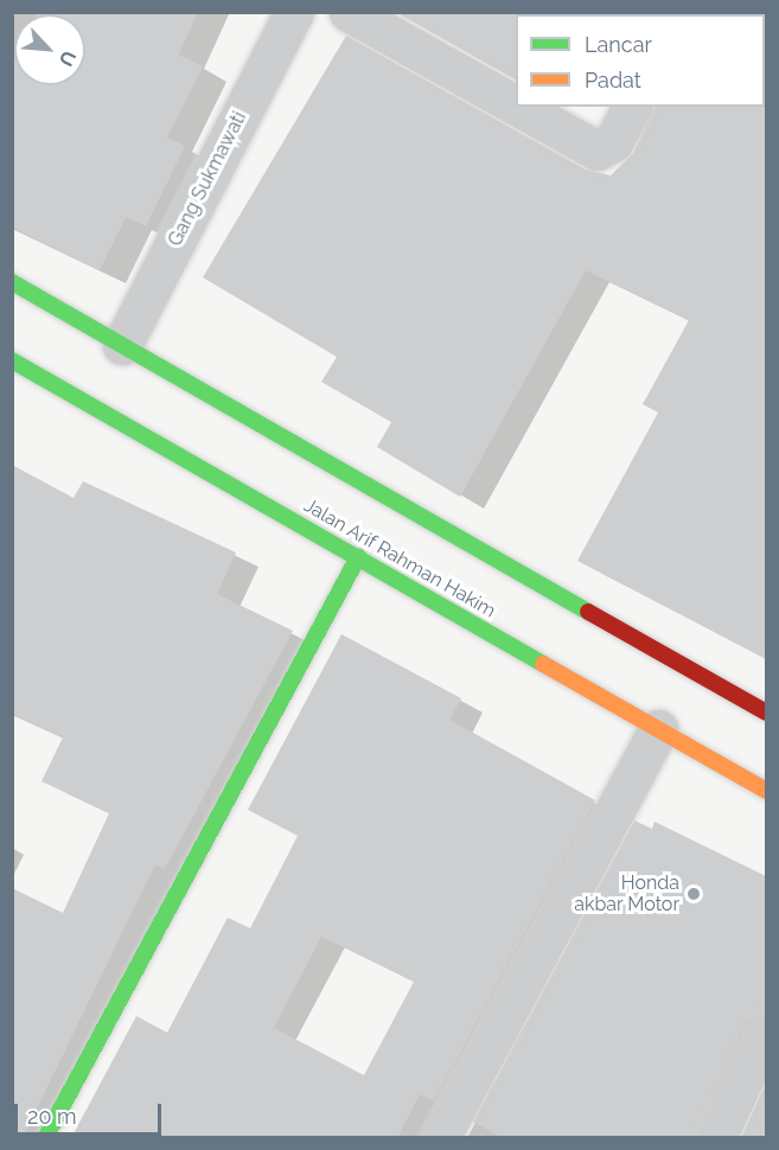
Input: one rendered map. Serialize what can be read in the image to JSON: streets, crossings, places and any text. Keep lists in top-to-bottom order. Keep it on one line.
{"streets":{"main road":["Jalan Arif Rahman Hakim"],"street":["Gang Sukmawati"]},"places":["Honda akbar Motor"],"legend":["Lancar","Padat"],"scale_bar":"20 m","north":"bottom right"}
